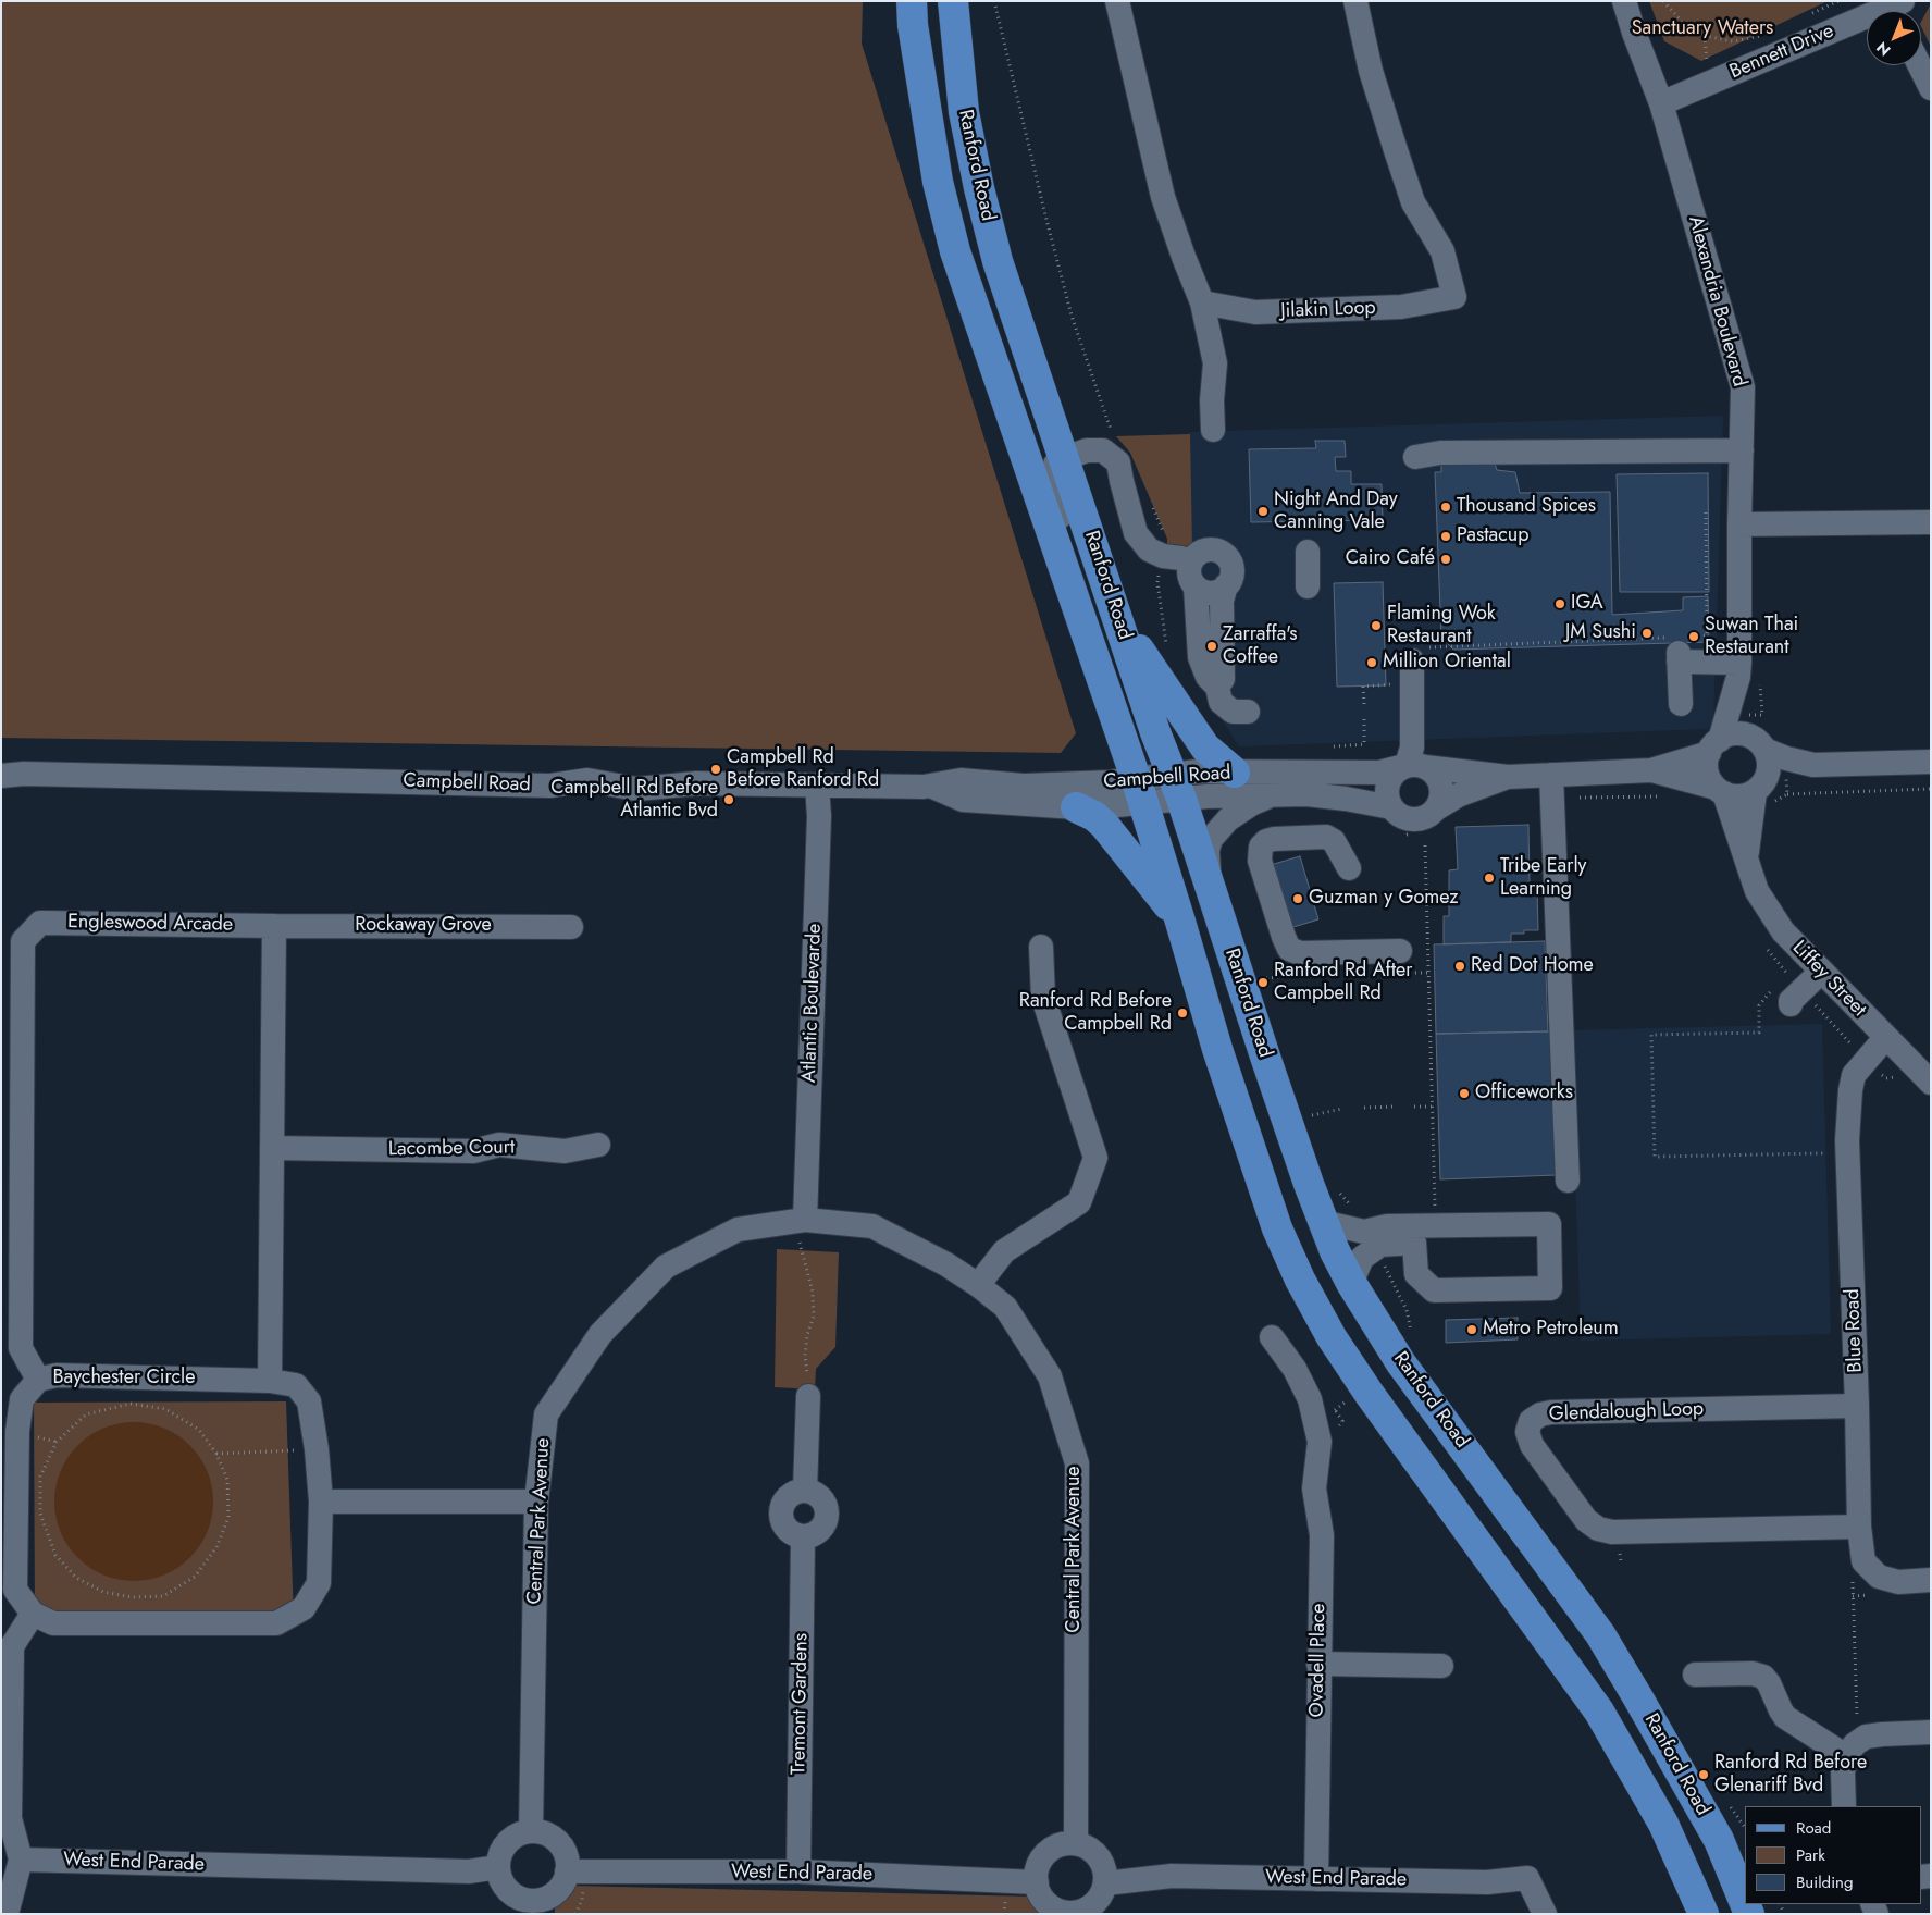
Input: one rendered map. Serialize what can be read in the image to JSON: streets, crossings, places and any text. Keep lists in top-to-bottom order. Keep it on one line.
{"streets":{"main road":["Ranford Road"],"street":["Bennett Drive","Alexandria Boulevard","Jilakin Loop","Campbell Road","Engleswood Arcade","Rockaway Grove","Liffey Street","Atlantic Boulevarde","Lacombe Court","Blue Road","Baychester Circle","Glendalough Loop","Central Park Avenue","Ovadell Place","Tremont Gardens","West End Parade"]},"crossings":[["Bennett Drive","Alexandria Boulevard"],["Ranford Road","Campbell Road"],["Alexandria Boulevard","Campbell Road"],["Alexandria Boulevard","Liffey Street"],["Campbell Road","Liffey Street"],["Campbell Road","Atlantic Boulevarde"],["Engleswood Arcade","Rockaway Grove"],["Engleswood Arcade","Baychester Circle"],["Liffey Street","Blue Road"],["Atlantic Boulevarde","Central Park Avenue"],["Blue Road","Glendalough Loop"],["Central Park Avenue","West End Parade"],["Ovadell Place","West End Parade"],["Tremont Gardens","West End Parade"]],"parks":["Sanctuary Waters"],"places":["Thousand Spices","Night And Day Canning Vale","Pastacup","Cairo Café","IGA","Flaming Wok Restaurant","JM Sushi","Suwan Thai Restaurant","Zarraffa's Coffee","Million Oriental","Campbell Rd Before Ranford Rd","Campbell Rd Before Atlantic Bvd","Tribe Early Learning","Guzman y Gomez","Red Dot Home","Ranford Rd After Campbell Rd","Ranford Rd Before Campbell Rd","Officeworks","Metro Petroleum","Ranford Rd Before Glenariff Bvd"],"legend":["Road","Park","Building"],"north":"bottom left"}
